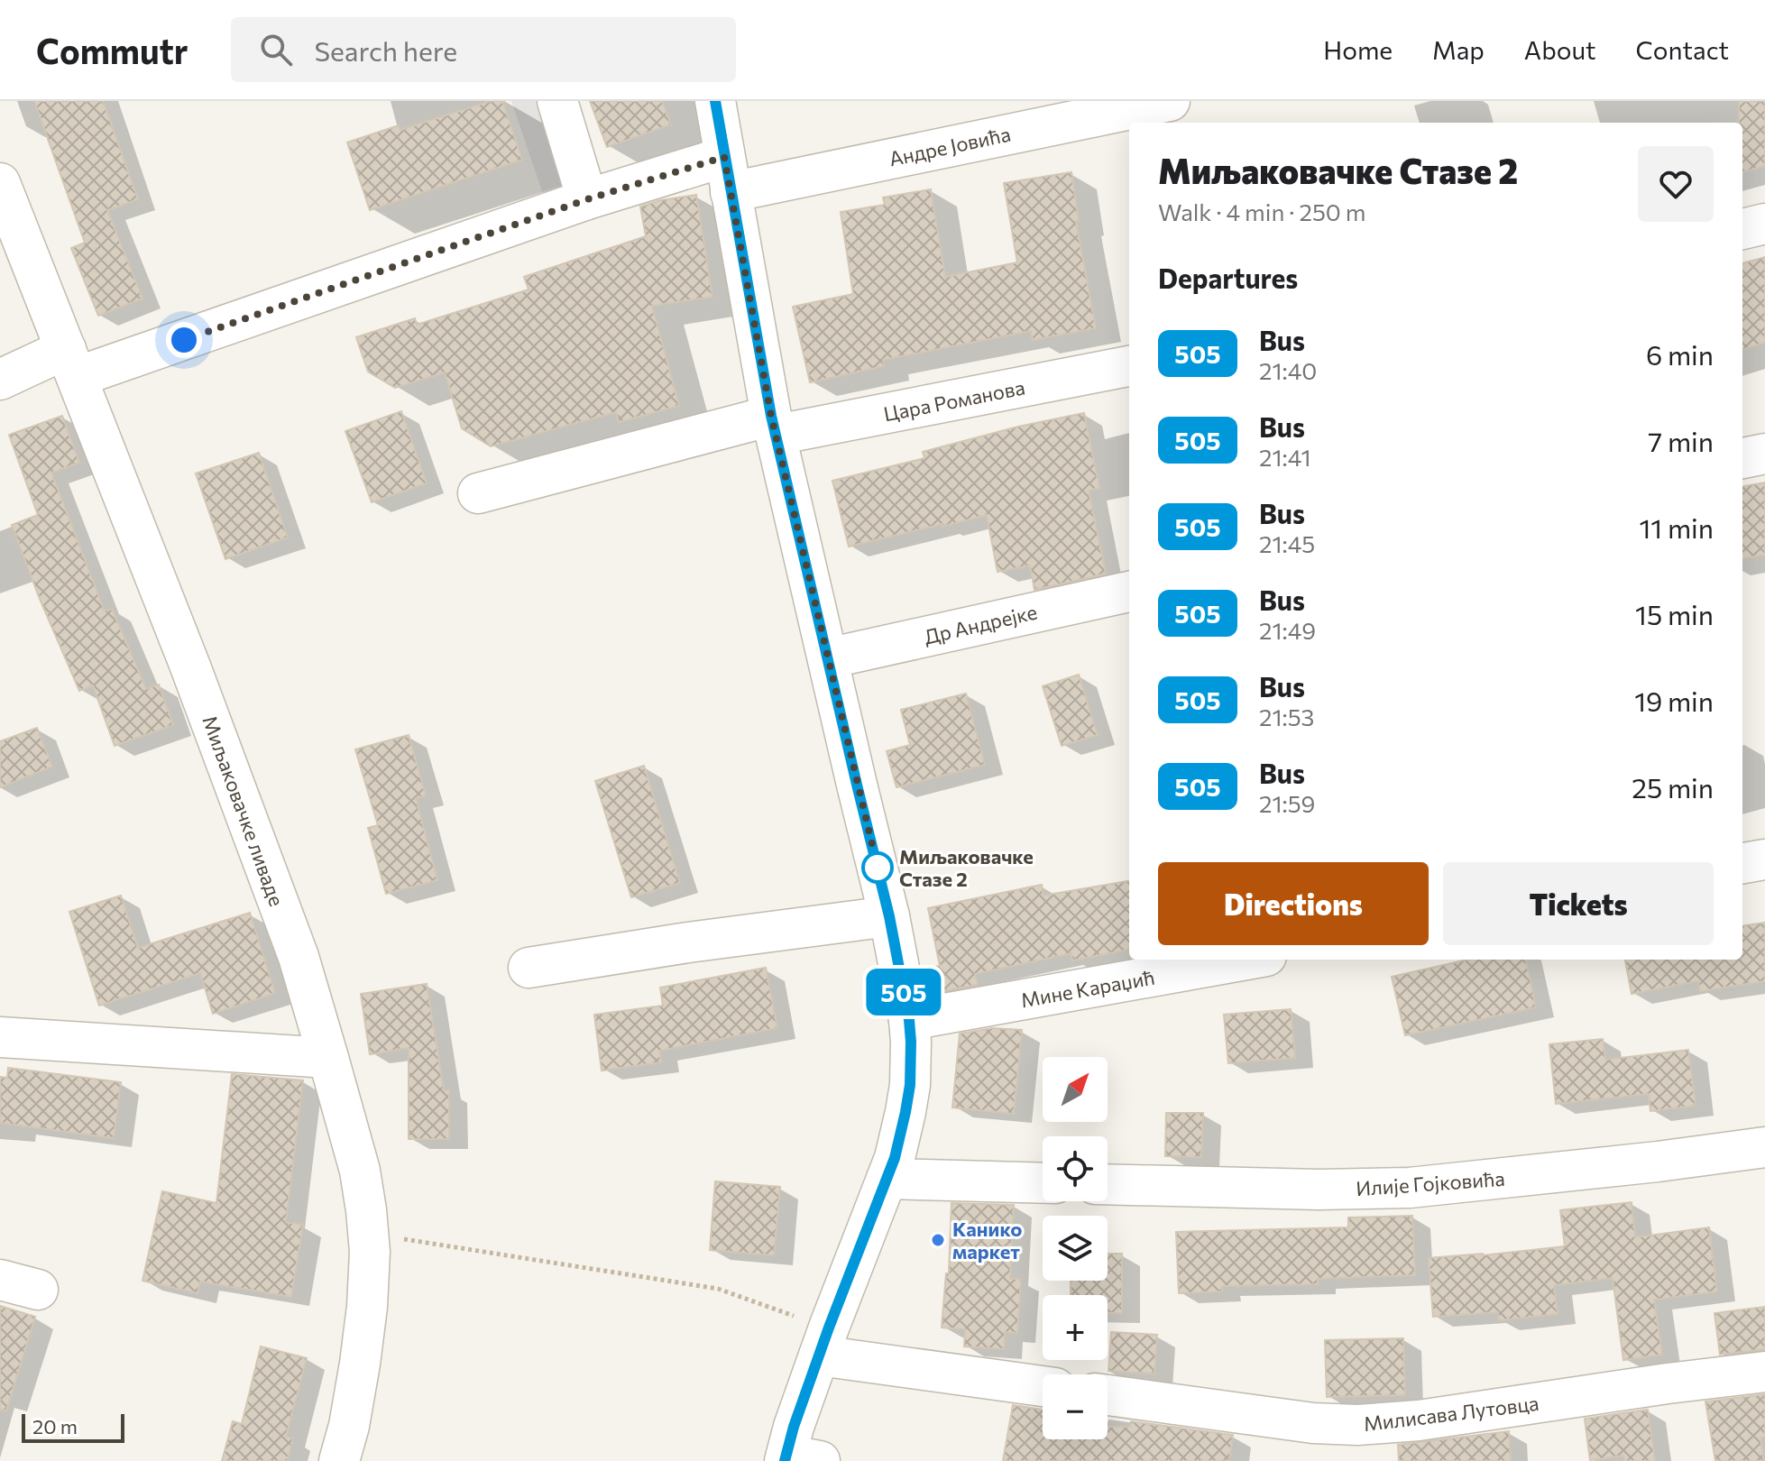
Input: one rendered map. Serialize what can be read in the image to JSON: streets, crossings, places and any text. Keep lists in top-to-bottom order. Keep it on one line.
{"streets":{"street":["Андре Јовића","Цара Романова","Др Андрејке","Миљаковачке ливаде","Мине Караџић","Илије Гојковића","Милисава Лутовца"]},"crossings":[["Андре Јовића","Миљаковачке ливаде"]],"places":["Миљаковачке Стазе 2","Канико маркет"],"lines":["bus line 505"],"scale_bar":"20 m","north":"top right","page":{"header":"Commutr","search":"Search here","nav":["Home","Map","About","Contact"],"on_map":"505","heading":[["Миљаковачке Стазе 2","Walk · 4 min · 250 m"],"Departures"],"list":[{"mark":"505","name":"Bus","note":"21:40","value":"6 min"},{"mark":"505","name":"Bus","note":"21:41","value":"7 min"},{"mark":"505","name":"Bus","note":"21:45","value":"11 min"},{"mark":"505","name":"Bus","note":"21:49","value":"15 min"},{"mark":"505","name":"Bus","note":"21:53","value":"19 min"},{"mark":"505","name":"Bus","note":"21:59","value":"25 min"}],"buttons":["Directions","Tickets"],"map_buttons":["+","−"],"scale":"20 m"}}
